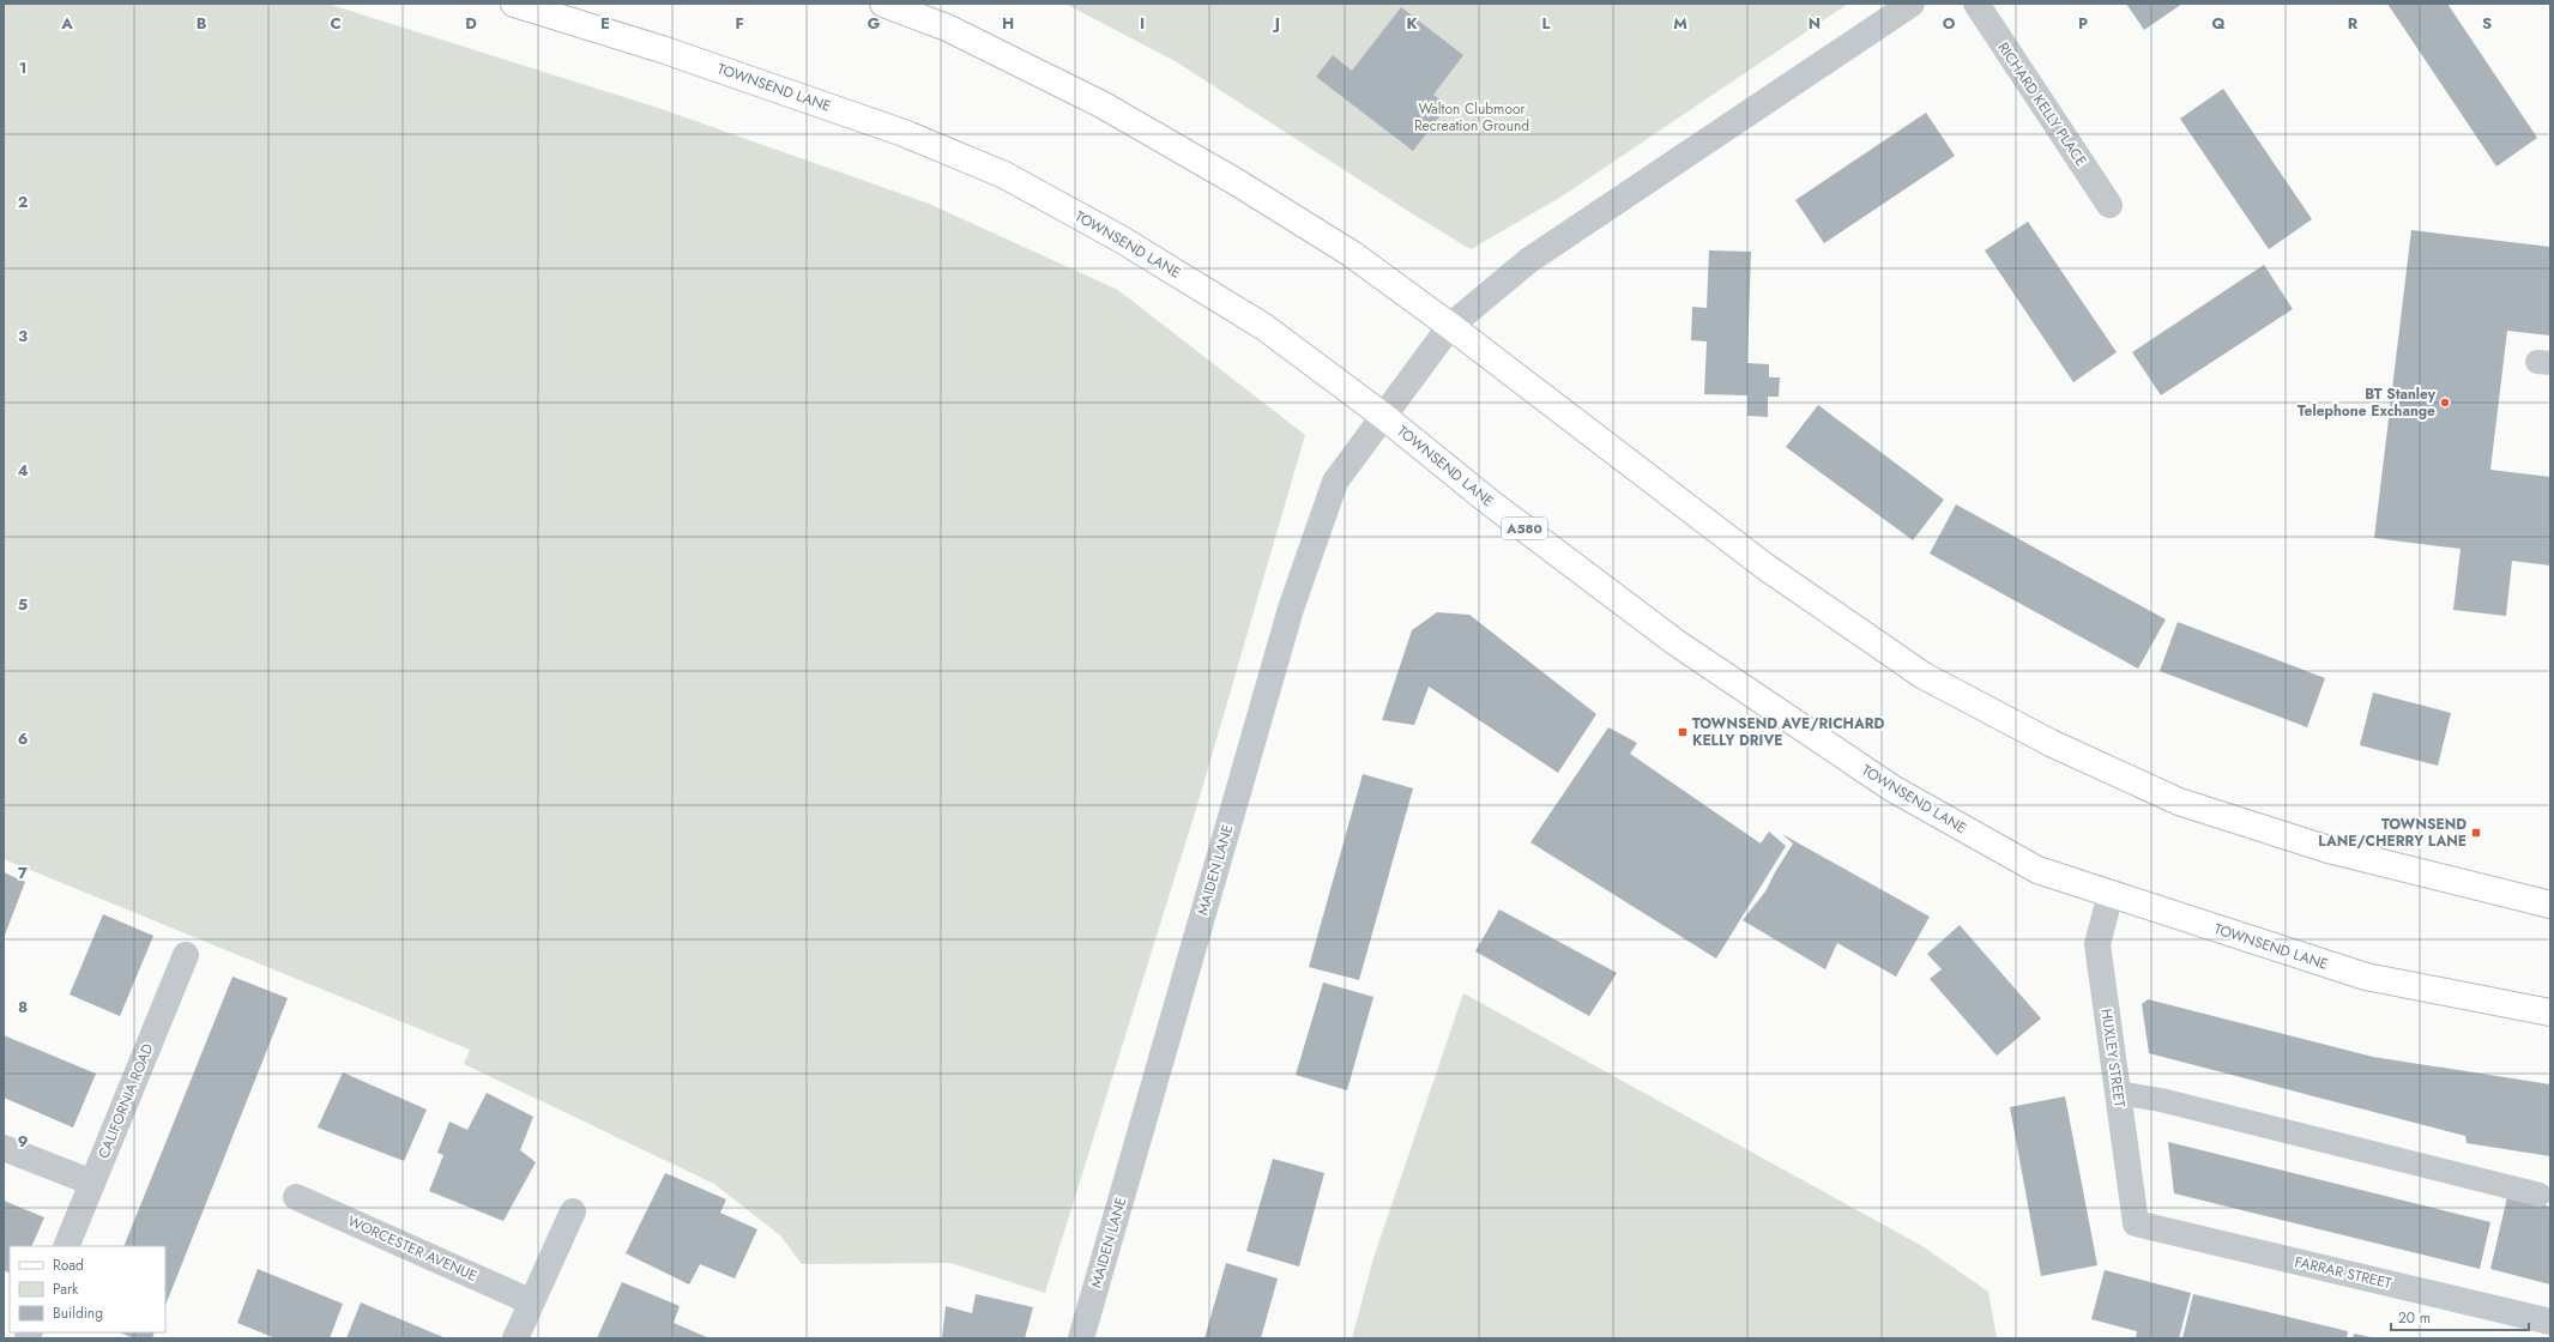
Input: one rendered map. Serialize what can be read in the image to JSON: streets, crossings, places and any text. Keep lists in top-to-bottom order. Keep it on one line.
{"streets":{"main road":["TOWNSEND LANE","A580"],"street":["RICHARD KELLY PLACE","MAIDEN LANE","HUXLEY STREET","CALIFORNIA ROAD","WORCESTER AVENUE","FARRAR STREET"]},"crossings":[["TOWNSEND LANE","MAIDEN LANE"],["TOWNSEND LANE","HUXLEY STREET"],["HUXLEY STREET","FARRAR STREET"]],"parks":["Walton Clubmoor Recreation Ground"],"places":{"other":["BT Stanley Telephone Exchange"],"transit":["TOWNSEND AVE/RICHARD KELLY DRIVE","TOWNSEND LANE/CHERRY LANE"]},"legend":["Road","Park","Building"],"scale_bar":"20 m","grid":{"columns":["A","B","C","D","E","F","G","H","I","J","K","L","M","N","O","P","Q","R","S"],"rows":["1","2","3","4","5","6","7","8","9"]}}
